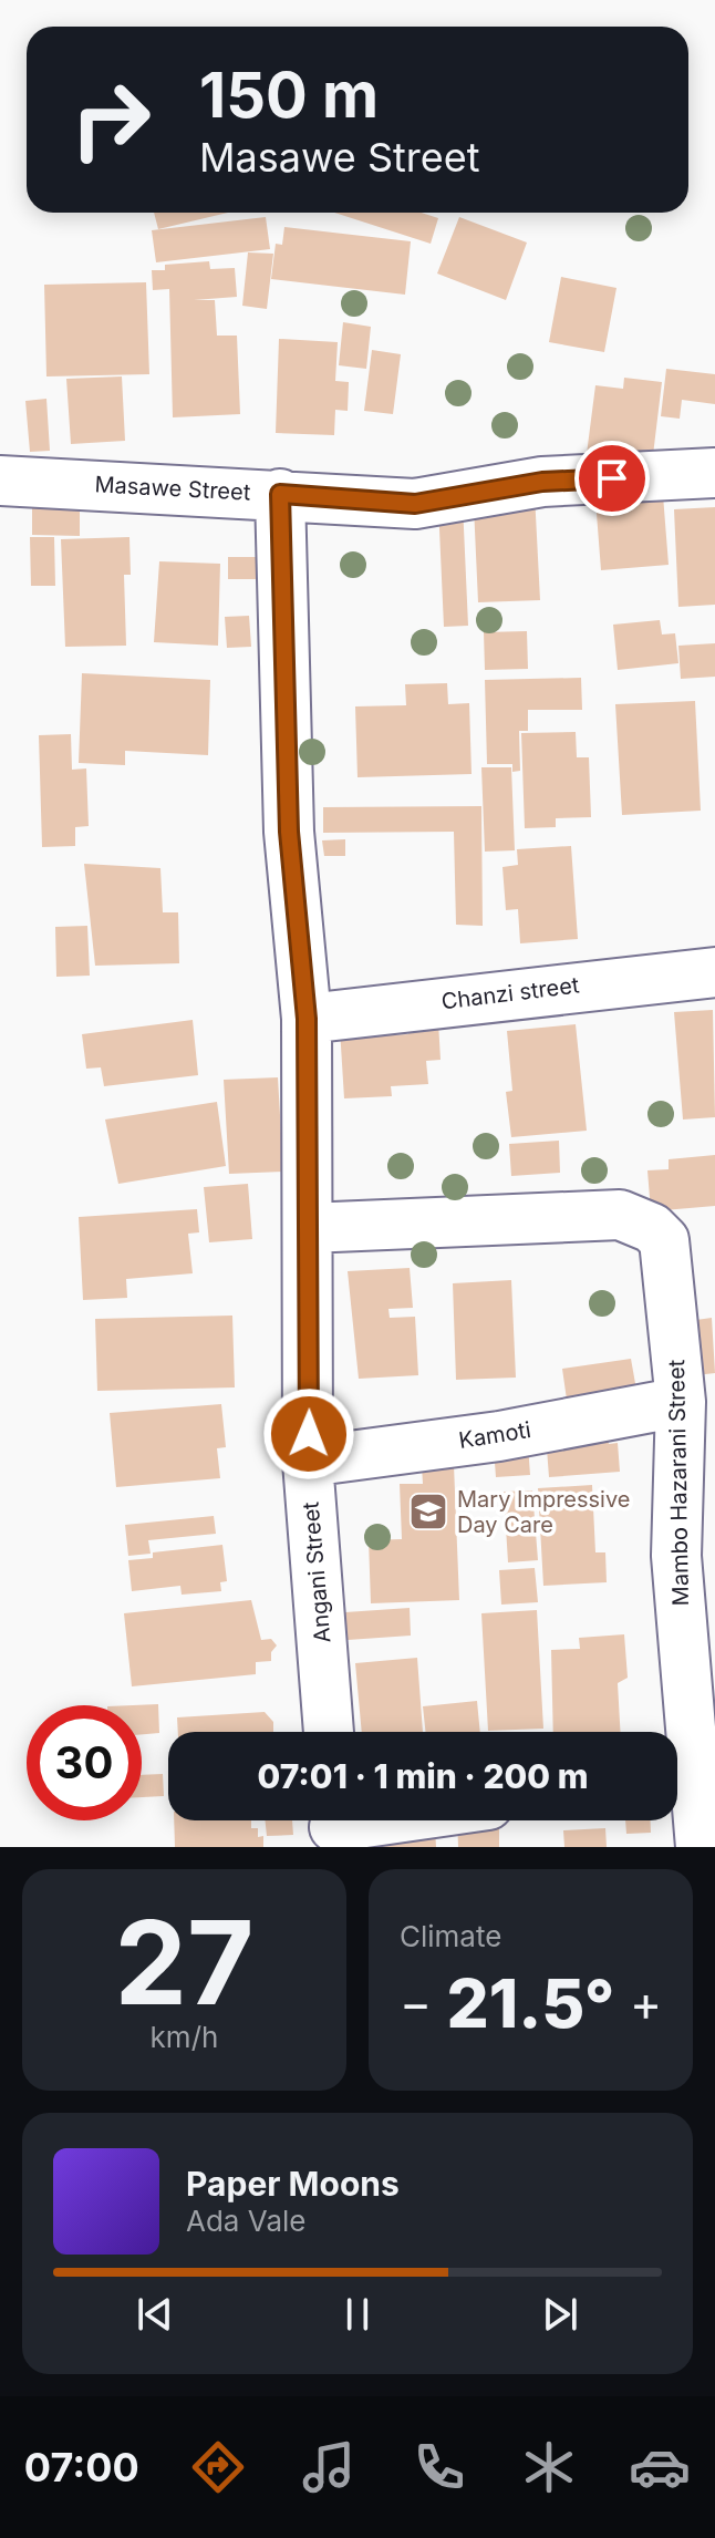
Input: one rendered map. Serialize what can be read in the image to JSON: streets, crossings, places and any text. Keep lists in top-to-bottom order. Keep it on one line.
{"streets":{"street":["Masawe Street","Chanzi street","Kamoti","Mambo Hazarani Street","Angani Street"]},"crossings":[["Masawe Street","Angani Street"],["Chanzi street","Angani Street"],["Kamoti","Mambo Hazarani Street"],["Kamoti","Angani Street"],["Mambo Hazarani Street","Angani Street"]],"places":{"school or university":["Mary Impressive Day Care"]},"page":{"turn":["150 m","Masawe Street"],"limit":"30","trip":"07:01 · 1 min · 200 m","tile":[["27","km/h"],"Climate"],"heat":["−","21.5°","+"],"song":["Paper Moons","Ada Vale"],"tabs":"07:00"}}
